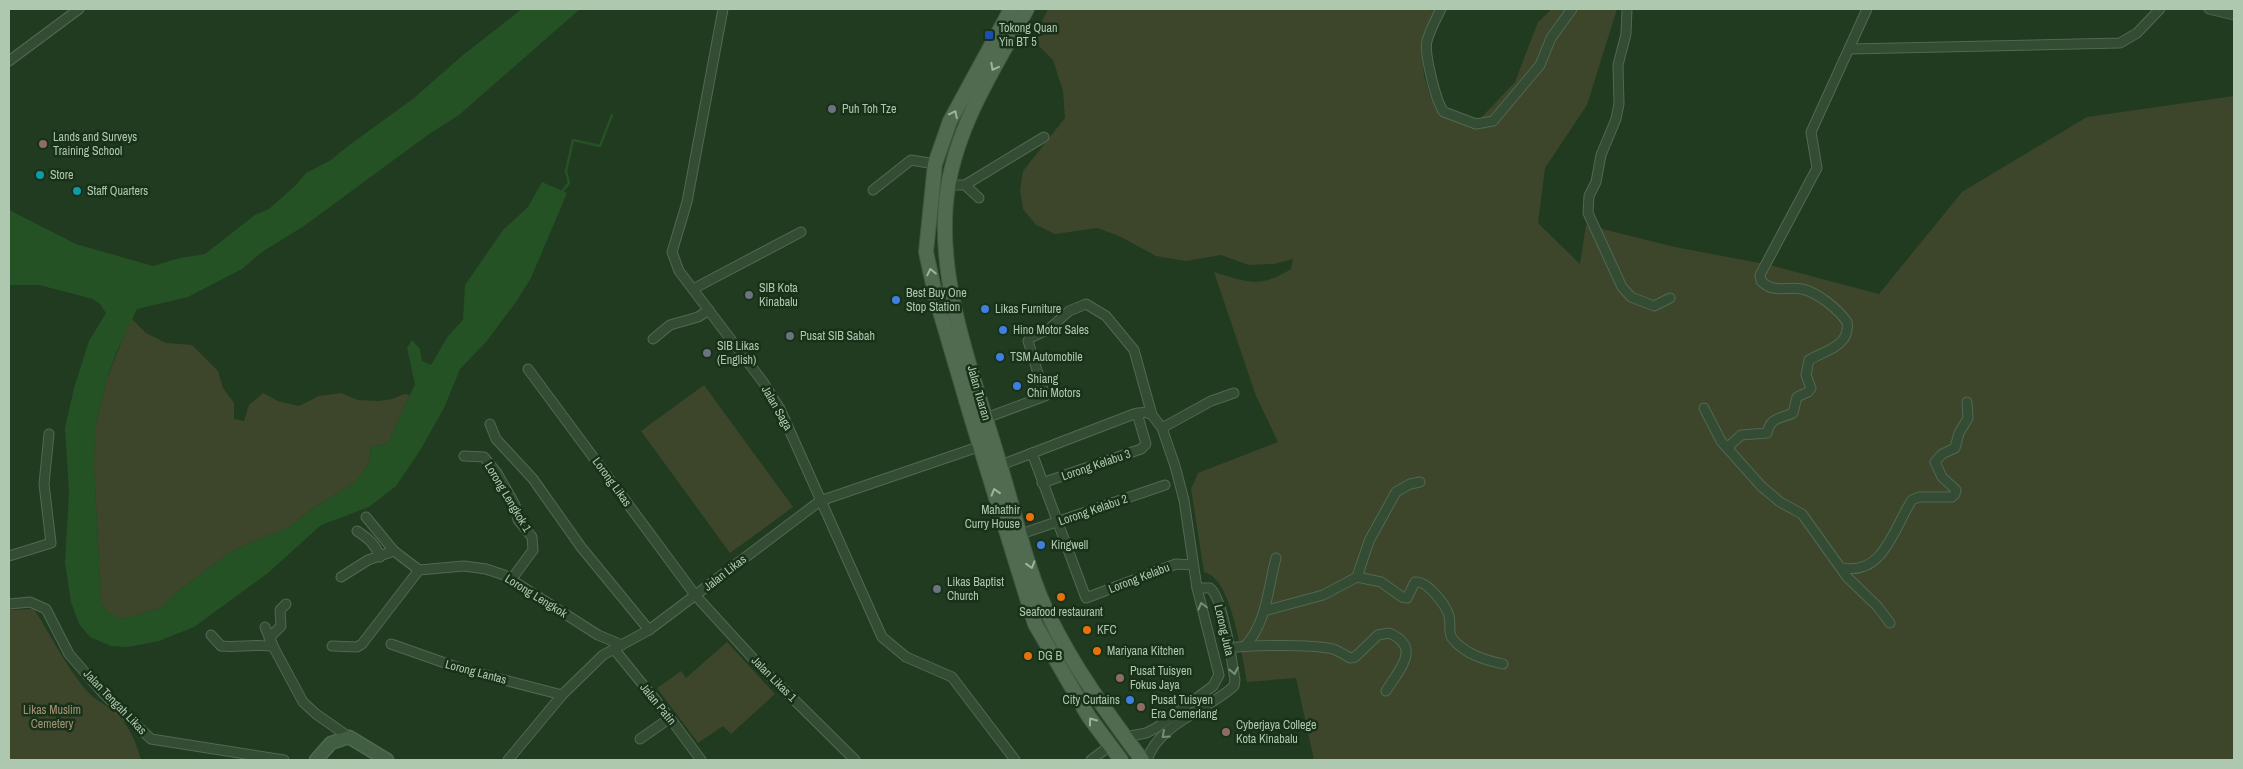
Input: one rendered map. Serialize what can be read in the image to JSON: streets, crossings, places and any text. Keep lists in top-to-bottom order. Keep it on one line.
{"streets":{"main road":["Jalan Tuaran"],"street":["Jalan Saga","Lorong Kelabu 3","Lorong Likas","Lorong Lengkok 1","Lorong Kelabu 2","Jalan Likas","Lorong Kelabu","Lorong Lengkok","Lorong Juta","Lorong Lantas","Jalan Likas 1","Jalan Tengah Likas","Jalan Patin"]},"crossings":[["Jalan Tuaran","Lorong Kelabu 2"],["Jalan Tuaran","Jalan Likas"],["Jalan Tuaran","Lorong Juta"],["Jalan Saga","Jalan Likas"],["Lorong Likas","Jalan Likas"],["Lorong Likas","Jalan Likas 1"],["Lorong Lengkok 1","Lorong Lengkok"],["Lorong Kelabu 2","Lorong Kelabu"],["Jalan Likas","Lorong Lengkok"],["Jalan Likas","Lorong Lantas"],["Jalan Likas","Jalan Likas 1"],["Jalan Likas","Jalan Patin"],["Lorong Lengkok","Jalan Patin"]],"parks":["Likas Muslim Cemetery"],"places":{"transit":["Tokong Quan Yin BT 5"],"other":["Puh Toh Tze","Lands and Surveys Training School","Store","Staff Quarters","SIB Kota Kinabalu","Best Buy One Stop Station","Likas Furniture","Hino Motor Sales","Pusat SIB Sabah","SIB Likas (English)","TSM Automobile","Shiang Chin Motors","Mahathir Curry House","Kingwell","Likas Baptist Church","Seafood restaurant","KFC","Mariyana Kitchen","DG B","Pusat Tuisyen Fokus Jaya","City Curtains","Pusat Tuisyen Era Cemerlang","Cyberjaya College Kota Kinabalu"]}}
